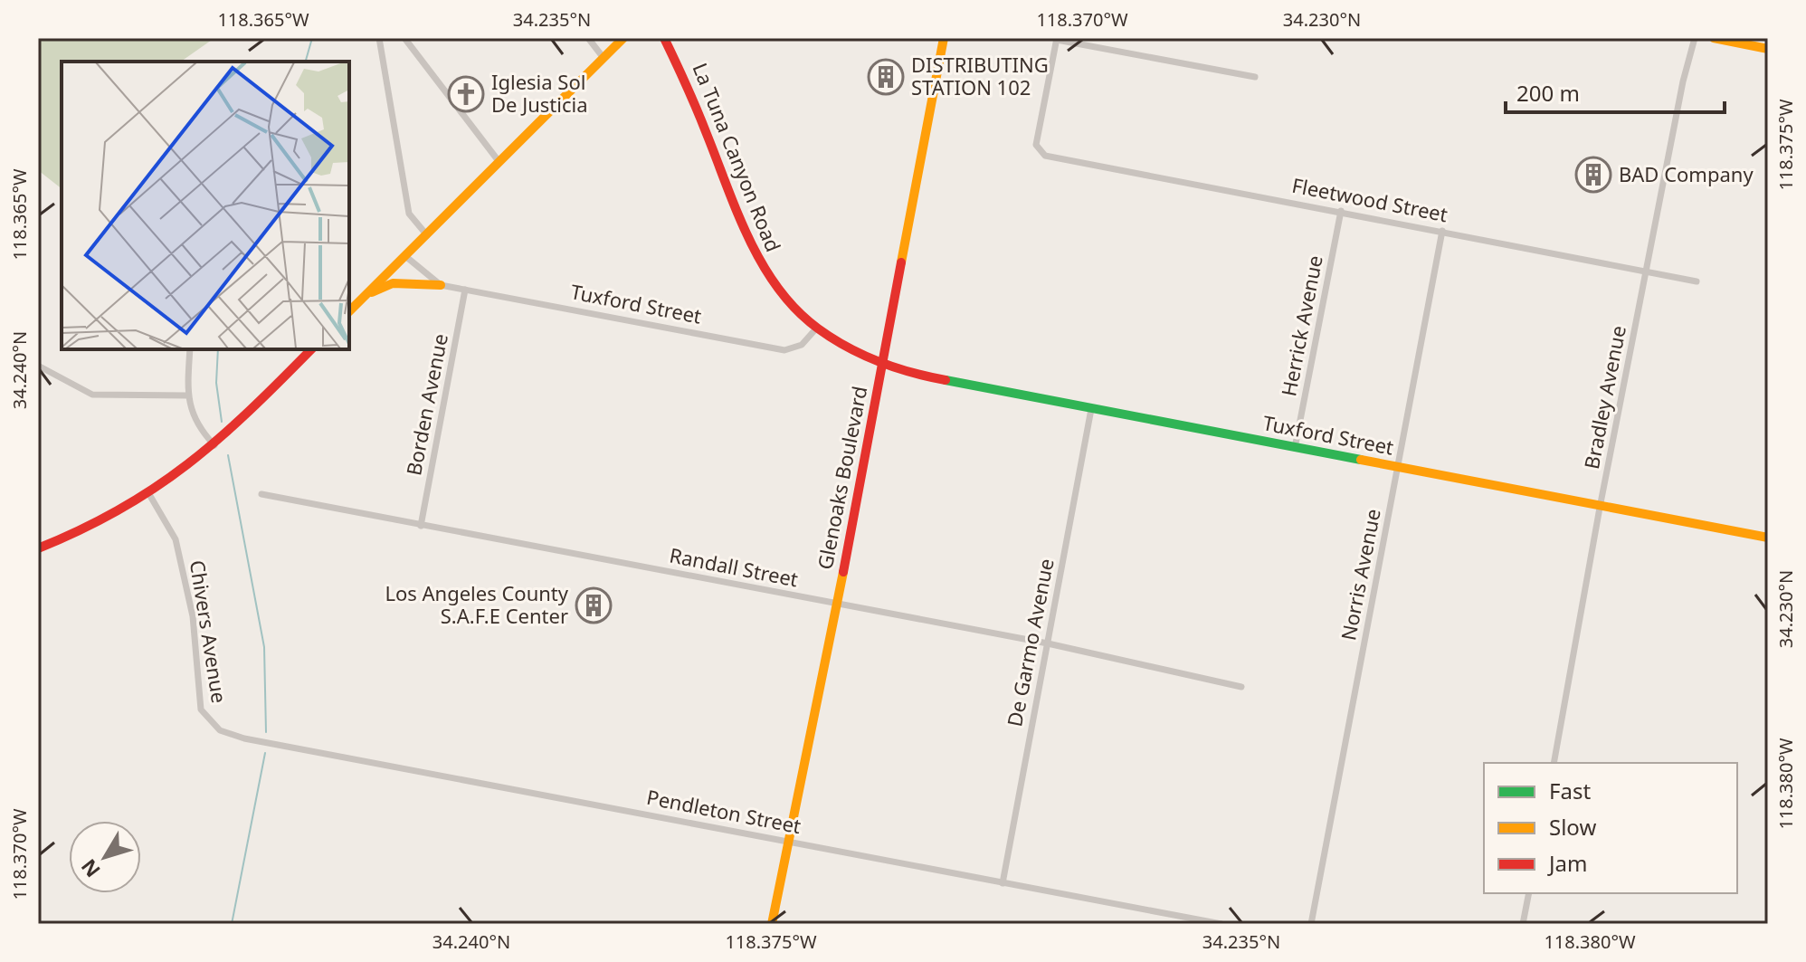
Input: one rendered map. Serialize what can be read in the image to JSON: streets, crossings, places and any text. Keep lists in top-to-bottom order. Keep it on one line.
{"streets":{"main road":["La Tuna Canyon Road","Tuxford Street","Glenoaks Boulevard"],"street":["Fleetwood Street","Herrick Avenue","Bradley Avenue","Borden Avenue","Randall Street","Norris Avenue","Chivers Avenue","De Garmo Avenue","Pendleton Street"]},"crossings":[["La Tuna Canyon Road","Tuxford Street"],["La Tuna Canyon Road","Glenoaks Boulevard"],["Fleetwood Street","Herrick Avenue"],["Fleetwood Street","Bradley Avenue"],["Fleetwood Street","Norris Avenue"],["Tuxford Street","Herrick Avenue"],["Tuxford Street","Bradley Avenue"],["Tuxford Street","Borden Avenue"],["Tuxford Street","Glenoaks Boulevard"],["Tuxford Street","Norris Avenue"],["Tuxford Street","De Garmo Avenue"],["Borden Avenue","Randall Street"],["Glenoaks Boulevard","Randall Street"],["Glenoaks Boulevard","Pendleton Street"],["Randall Street","De Garmo Avenue"],["Chivers Avenue","Pendleton Street"],["De Garmo Avenue","Pendleton Street"]],"places":{"building":["DISTRIBUTING STATION 102","BAD Company","Los Angeles County S.A.F.E Center"],"church":["Iglesia Sol De Justicia"]},"legend":["Fast","Slow","Jam"],"scale_bar":"200 m","north":"bottom left","coordinates":["118.365°W","34.235°N","118.370°W","34.230°N","118.375°W","34.240°N","118.380°W"]}
